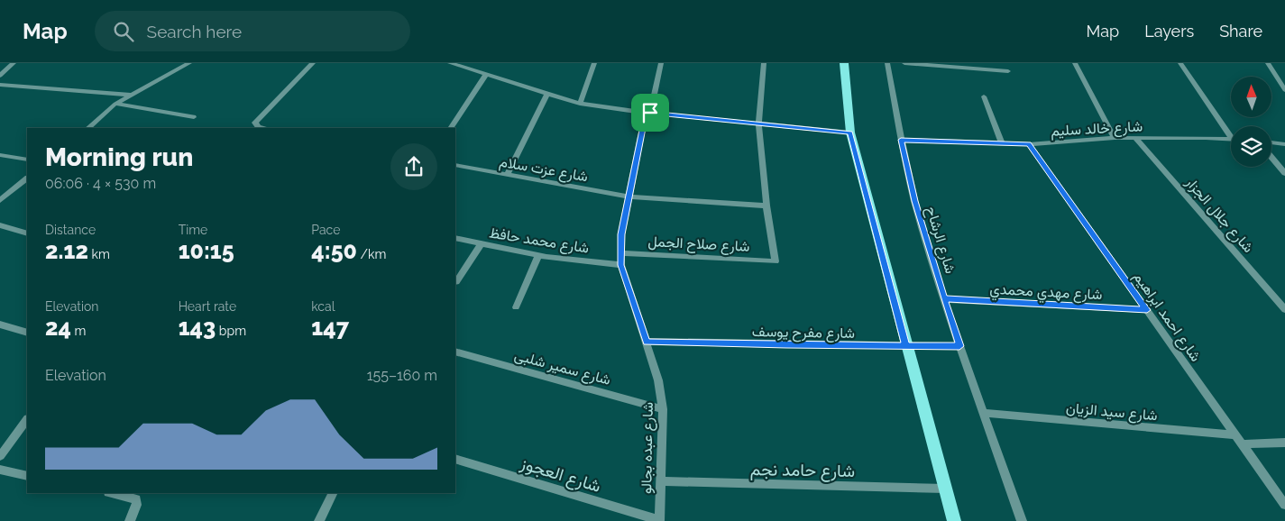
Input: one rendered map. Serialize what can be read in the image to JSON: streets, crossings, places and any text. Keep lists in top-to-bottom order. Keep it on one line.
{"streets":{"street":["شارع خالد سليم","شارع عزت سلام","شارع جلال الجزار","شارع محمد حافظ","شارع الرشاح","شارع صلاح الجمل","شارع مهدي محمدي","شارع احمد ابراهيم","شارع مفرح يوسف","شارع سمير شلبى","شارع سيد الزيان","شارع عبده بجالو","شارع حامد نجم","شارع العجوز"]},"crossings":[["شارع خالد سليم","شارع جلال الجزار"],["شارع خالد سليم","شارع الرشاح"],["شارع خالد سليم","شارع احمد ابراهيم"],["شارع عزت سلام","شارع عبده بجالو"],["شارع محمد حافظ","شارع عبده بجالو"],["شارع الرشاح","شارع مهدي محمدي"],["شارع الرشاح","شارع مفرح يوسف"],["شارع الرشاح","شارع سيد الزيان"],["شارع صلاح الجمل","شارع عبده بجالو"],["شارع مهدي محمدي","شارع احمد ابراهيم"],["شارع احمد ابراهيم","شارع سيد الزيان"],["شارع مفرح يوسف","شارع عبده بجالو"],["شارع سمير شلبى","شارع عبده بجالو"],["شارع عبده بجالو","شارع حامد نجم"],["شارع عبده بجالو","شارع العجوز"]],"north":"top","page":{"header":"Map","search":"Search here","nav":["Map","Layers","Share"],"heading":["Morning run","06:06 · 4 × 530 m"],"stats":[["Distance","2.12 km"],["Time","10:15"],["Pace","4:50 /km"],["Elevation","24 m"],["Heart rate","143 bpm"],["kcal","147"]],"chart":["Elevation","155–160 m"]}}
